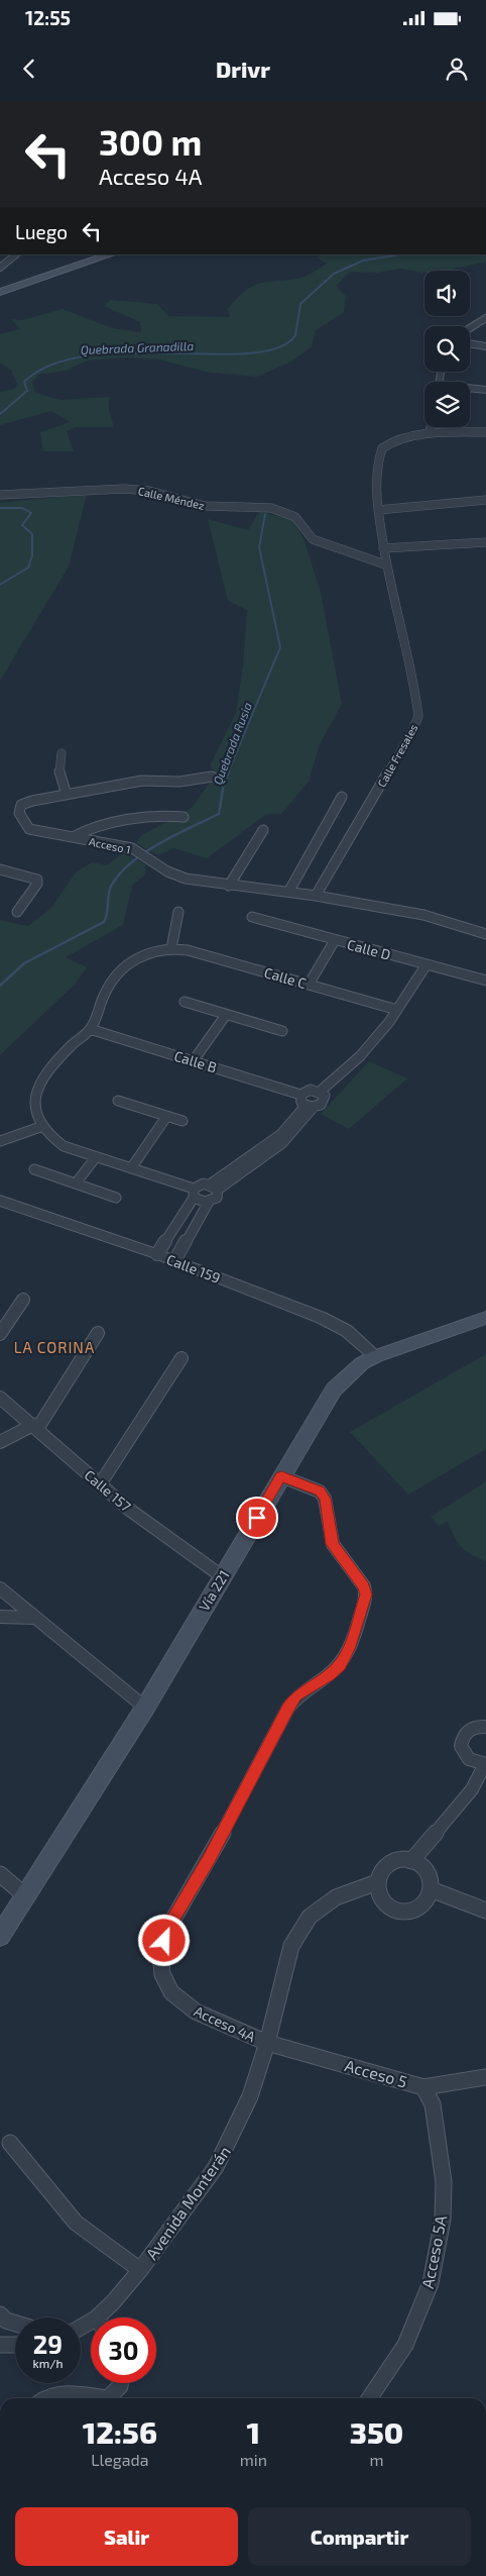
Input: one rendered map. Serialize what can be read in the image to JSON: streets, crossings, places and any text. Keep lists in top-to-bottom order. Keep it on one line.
{"streets":{"main road":["Vía 221"],"street":["Calle Méndez","Calle Fresales","Acceso 1","Calle D","Calle C","Calle B","Calle 159","Calle 157","Acceso 4A","Acceso 5","Avenida Monterán","Acceso 5A"]},"crossings":[["Calle Méndez","Calle Fresales"],["Calle Fresales","Acceso 1"],["Calle 159","Vía 221"],["Calle 157","Vía 221"],["Vía 221","Acceso 4A"],["Acceso 4A","Acceso 5"],["Acceso 4A","Avenida Monterán"],["Acceso 5","Avenida Monterán"],["Acceso 5","Acceso 5A"]],"districts":["LA CORINA"],"water":["Quebrada Granadilla","Quebrada Rusia"],"page":{"status":"12:55","header":"Drivr","turn":["300 m","Acceso 4A"],"then":"Luego","speed":"29 km/h","limit":"30","eta":["12:56","Llegada","1","min","350","m"],"buttons":["Salir","Compartir"]}}
